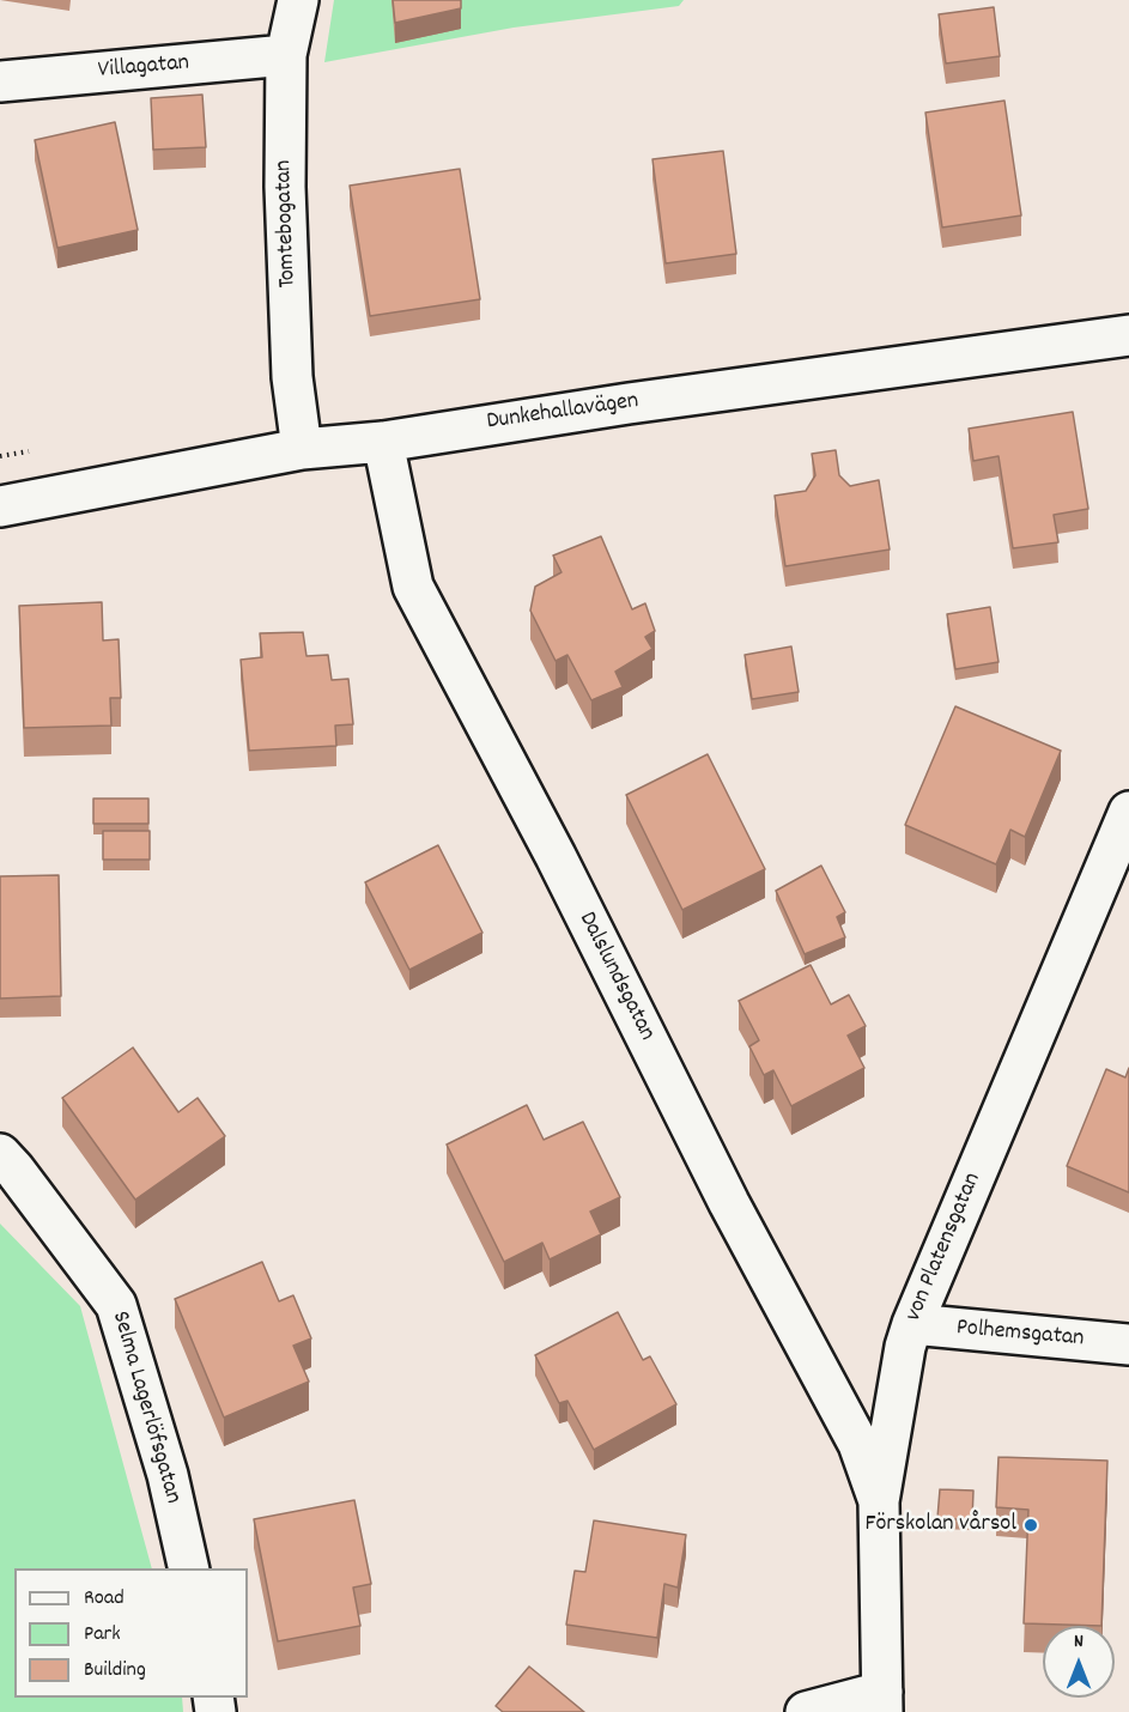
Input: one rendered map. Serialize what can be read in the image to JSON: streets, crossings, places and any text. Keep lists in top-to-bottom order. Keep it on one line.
{"streets":{"street":["Villagatan","Tomtebogatan","Dunkehallavägen","Dalslundsgatan","von Platensgatan","Polhemsgatan","Selma Lagerlöfsgatan"]},"crossings":[["Villagatan","Tomtebogatan"],["Tomtebogatan","Dunkehallavägen"],["Dunkehallavägen","Dalslundsgatan"],["Dalslundsgatan","von Platensgatan"],["von Platensgatan","Polhemsgatan"]],"places":["Förskolan vårsol"],"legend":["Road","Park","Building"],"north":"top"}
